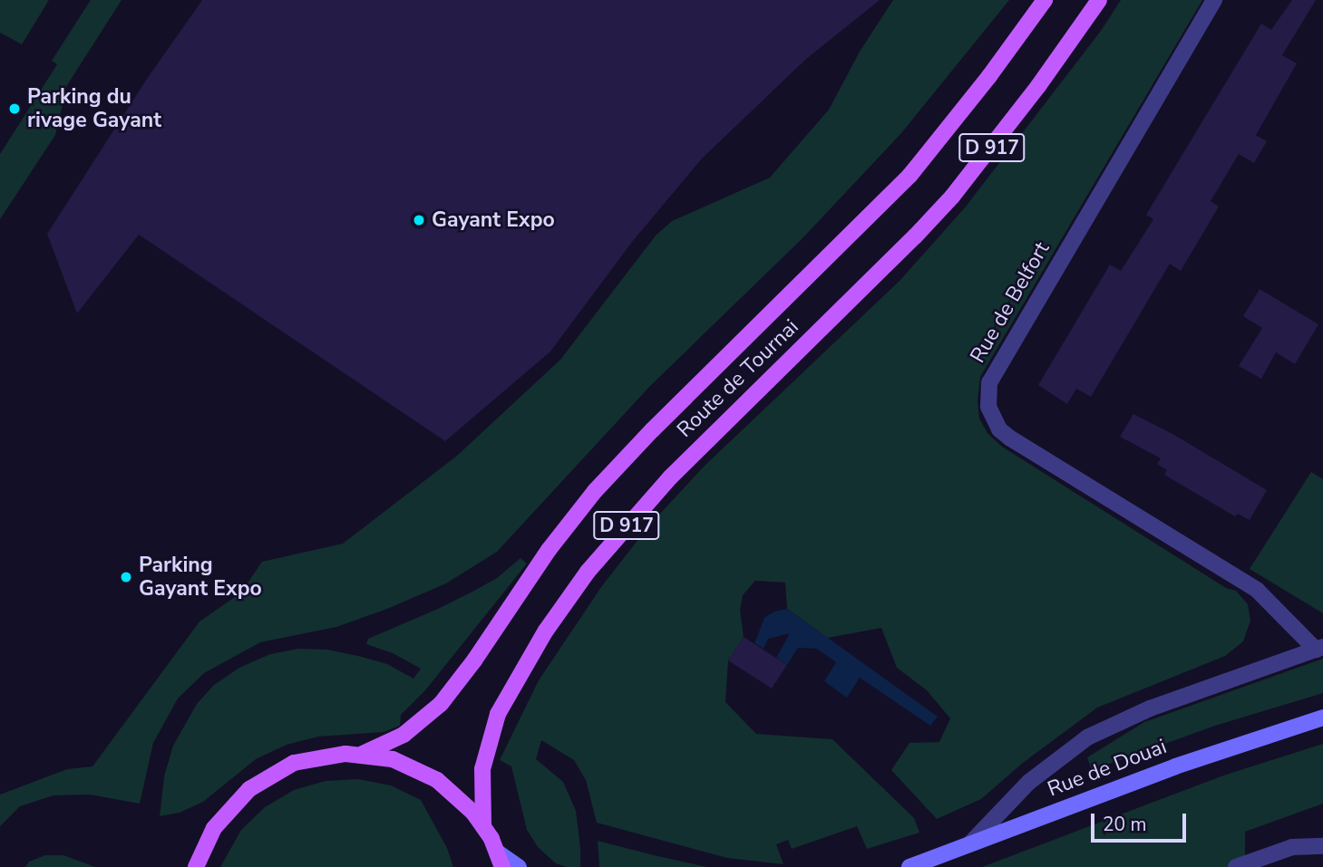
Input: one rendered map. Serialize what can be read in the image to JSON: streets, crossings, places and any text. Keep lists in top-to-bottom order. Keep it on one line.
{"streets":{"main road":["D 917","Route de Tournai"],"street":["Rue de Belfort","Rue de Douai"]},"places":["Parking du rivage Gayant","Gayant Expo","Parking Gayant Expo"],"scale_bar":"20 m"}
